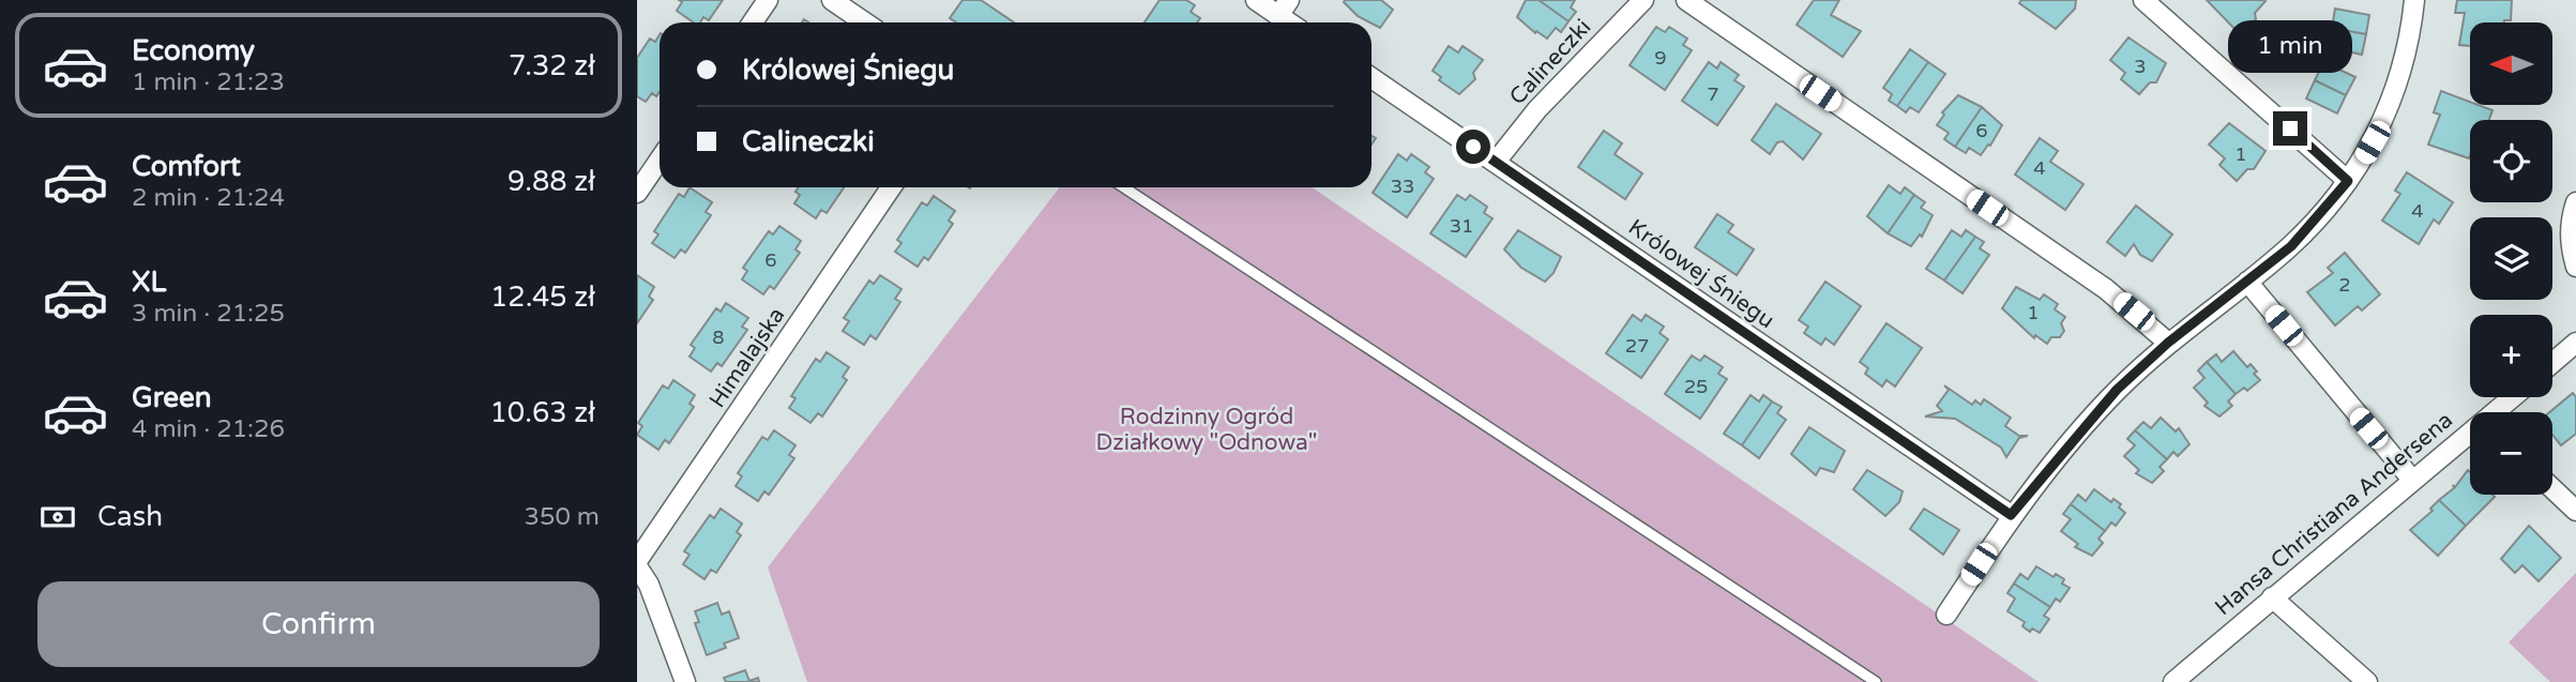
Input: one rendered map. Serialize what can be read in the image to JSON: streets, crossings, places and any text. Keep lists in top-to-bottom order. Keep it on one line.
{"streets":{"street":["Calineczki","Królowej Śniegu","Himalajska","Hansa Christiana Andersena"]},"crossings":[["Calineczki","Królowej Śniegu"]],"parks":["Rodzinny Ogród Działkowy \"Odnowa\""],"house_numbers":["9","3","7","6","1","4","33","4","31","6","2","1","8","27","25"],"north":"left","page":{"list":[{"name":"Economy","note":"1 min · 21:23","value":"7.32 zł"},{"name":"Comfort","note":"2 min · 21:24","value":"9.88 zł"},{"name":"XL","note":"3 min · 21:25","value":"12.45 zł"},{"name":"Green","note":"4 min · 21:26","value":"10.63 zł"}],"bubble":"1 min","map_buttons":["+","−"],"banner":["Królowej Śniegu","Calineczki"],"pay":["Cash","350 m"],"buttons":"Confirm"}}
